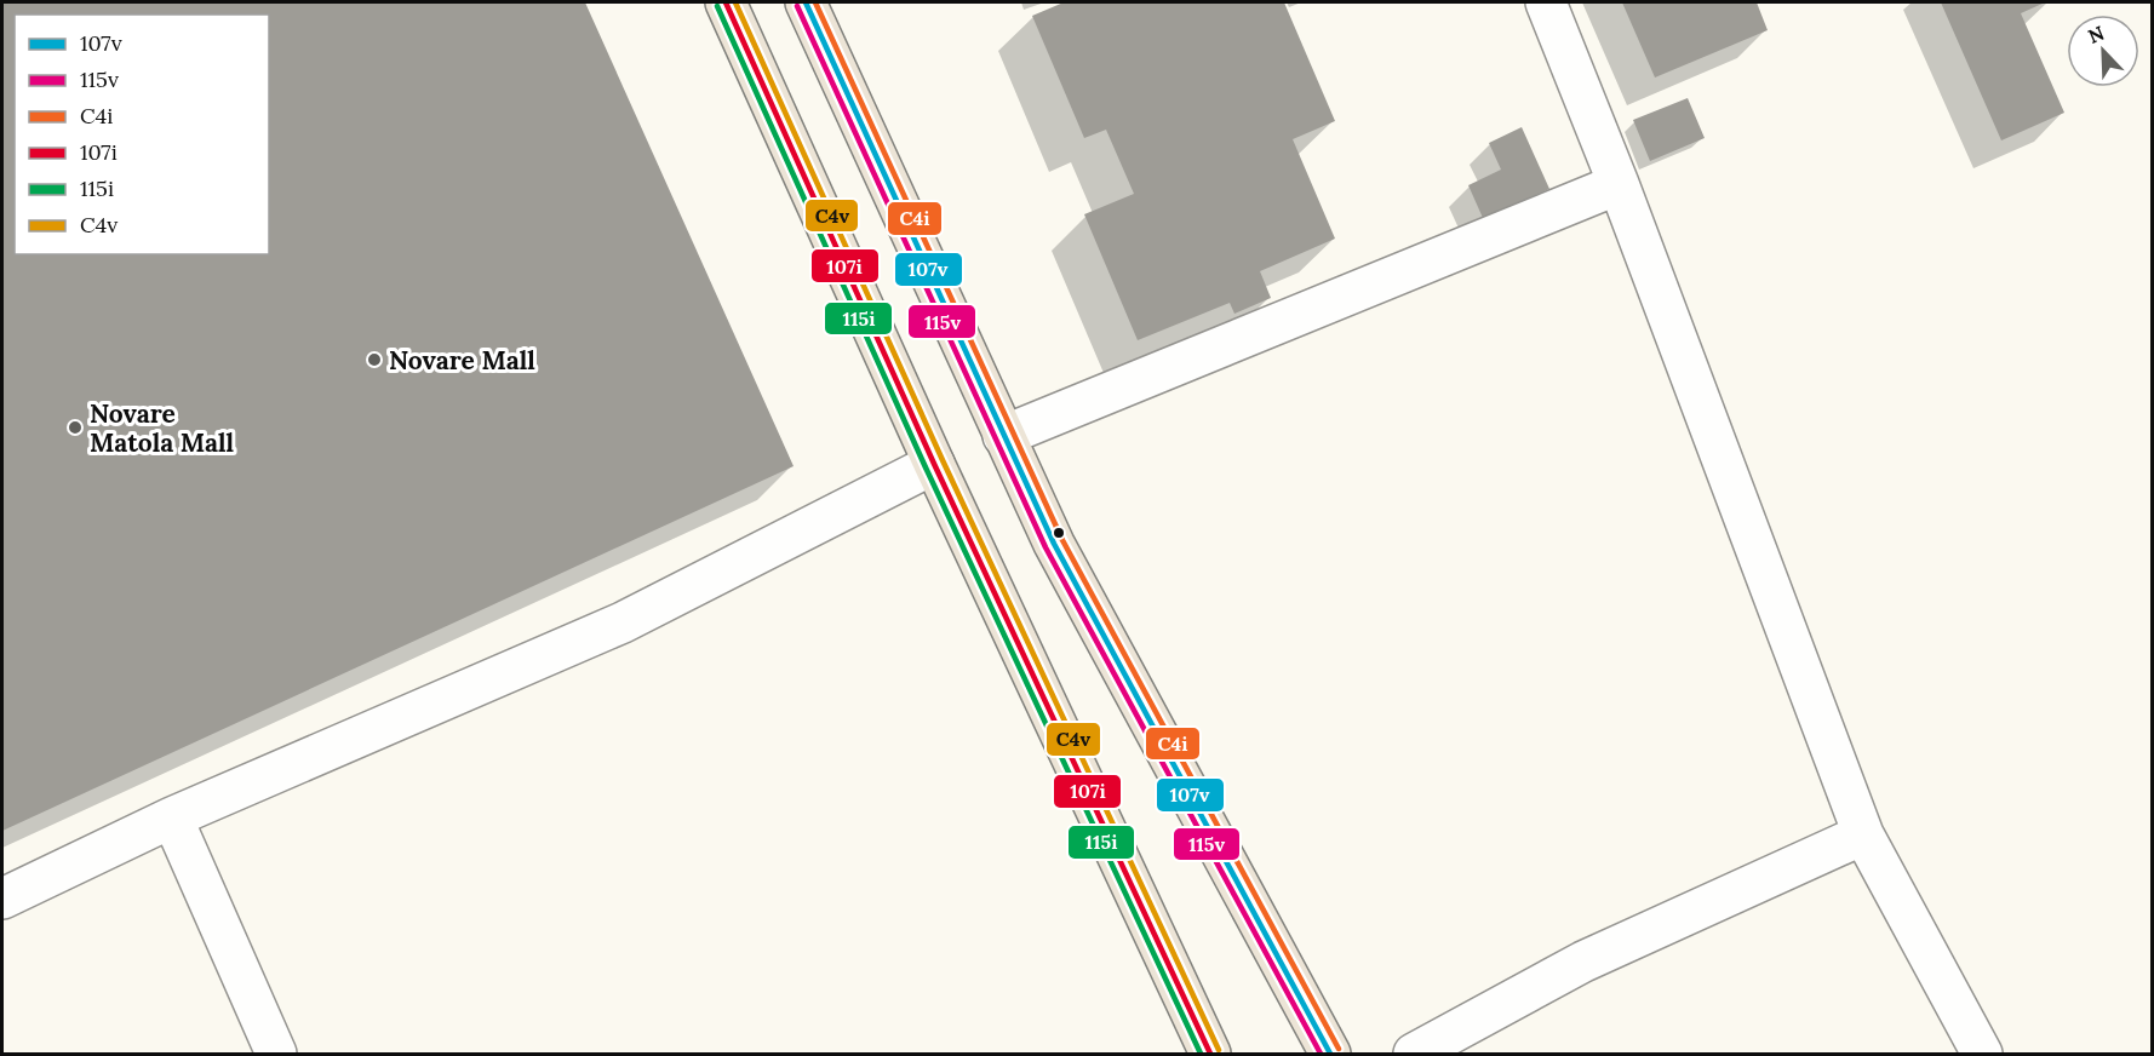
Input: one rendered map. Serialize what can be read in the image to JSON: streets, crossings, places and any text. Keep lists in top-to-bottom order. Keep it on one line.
{"places":["Novare Mall","Novare Matola Mall"],"lines":["transit line 107v","transit line C4i","transit line 107i","transit line C4v","transit line 115v","transit line 115i"],"legend":["107v","115v","C4i","107i","115i","C4v"],"north":"top left"}
